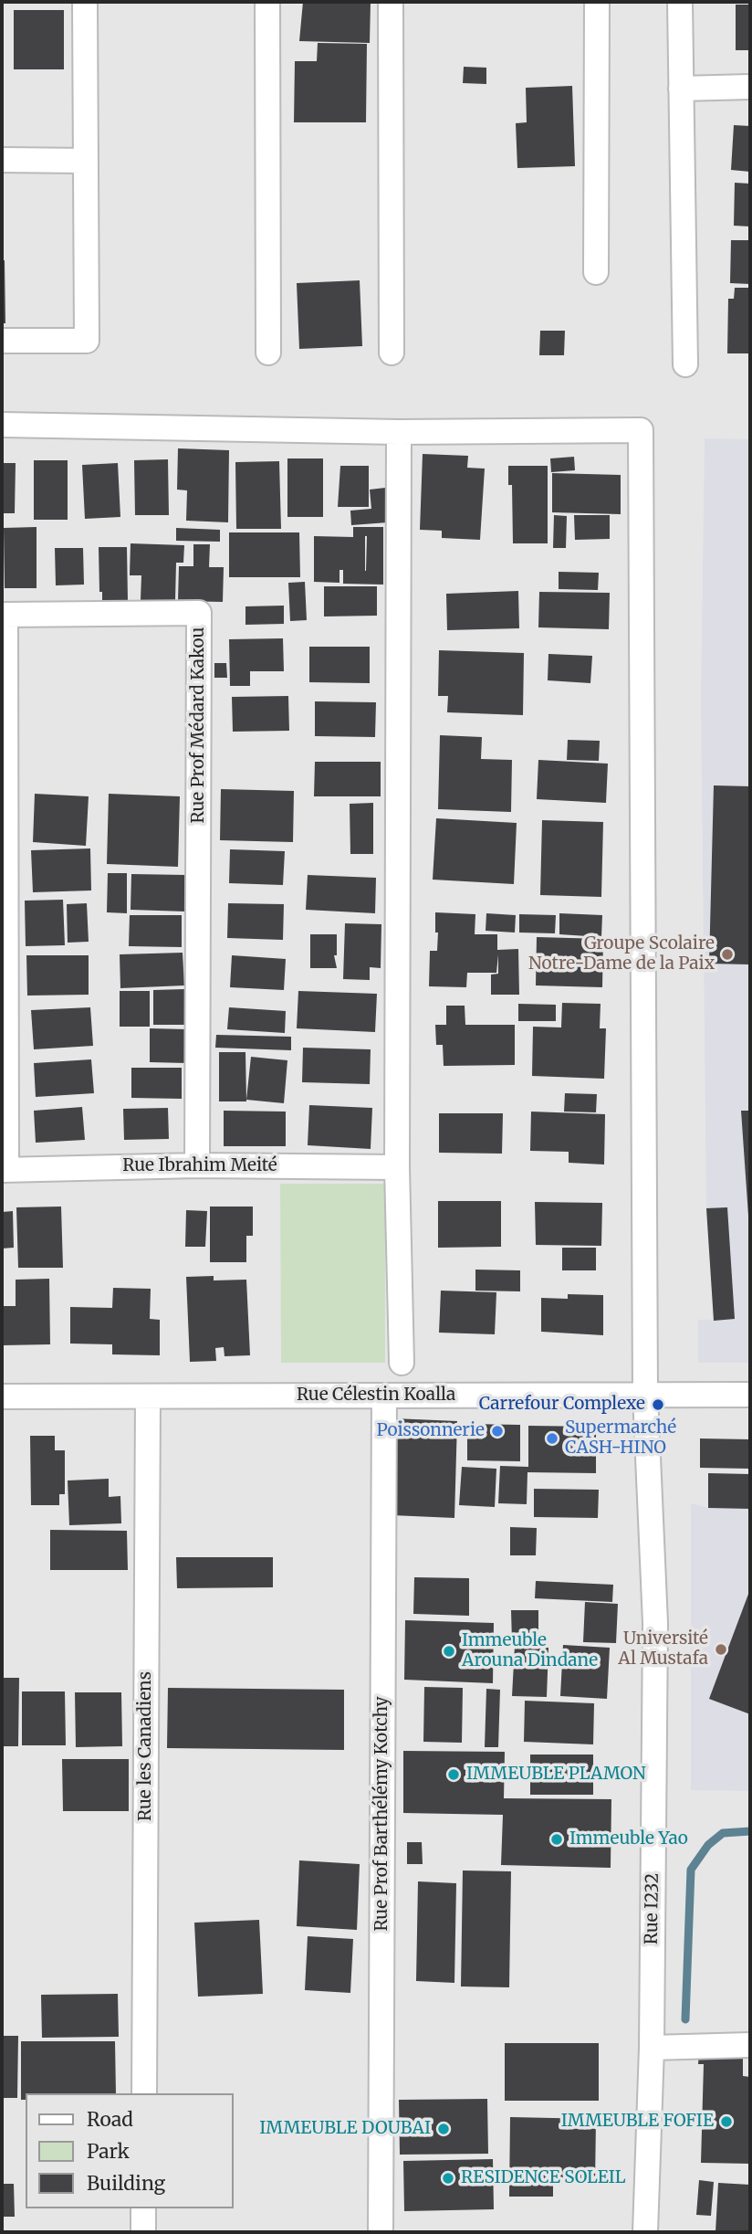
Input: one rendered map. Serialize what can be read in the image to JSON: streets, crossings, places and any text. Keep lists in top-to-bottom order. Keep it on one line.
{"streets":{"street":["Rue Prof Médard Kakou","Rue Ibrahim Meité","Rue Célestin Koalla","Rue les Canadiens","Rue Prof Barthélémy Kotchy","Rue I232"]},"crossings":[["Rue Prof Médard Kakou","Rue Ibrahim Meité"],["Rue Célestin Koalla","Rue les Canadiens"],["Rue Célestin Koalla","Rue Prof Barthélémy Kotchy"],["Rue Célestin Koalla","Rue I232"]],"places":["Groupe Scolaire Notre-Dame de la Paix","Carrefour Complexe","Poissonnerie","Supermarché CASH-HINO","Université Al Mustafa","Immeuble Arouna Dindane","IMMEUBLE PLAMON","Immeuble Yao","IMMEUBLE FOFIE","IMMEUBLE DOUBAI","RESIDENCE SOLEIL"],"legend":["Road","Park","Building"]}
